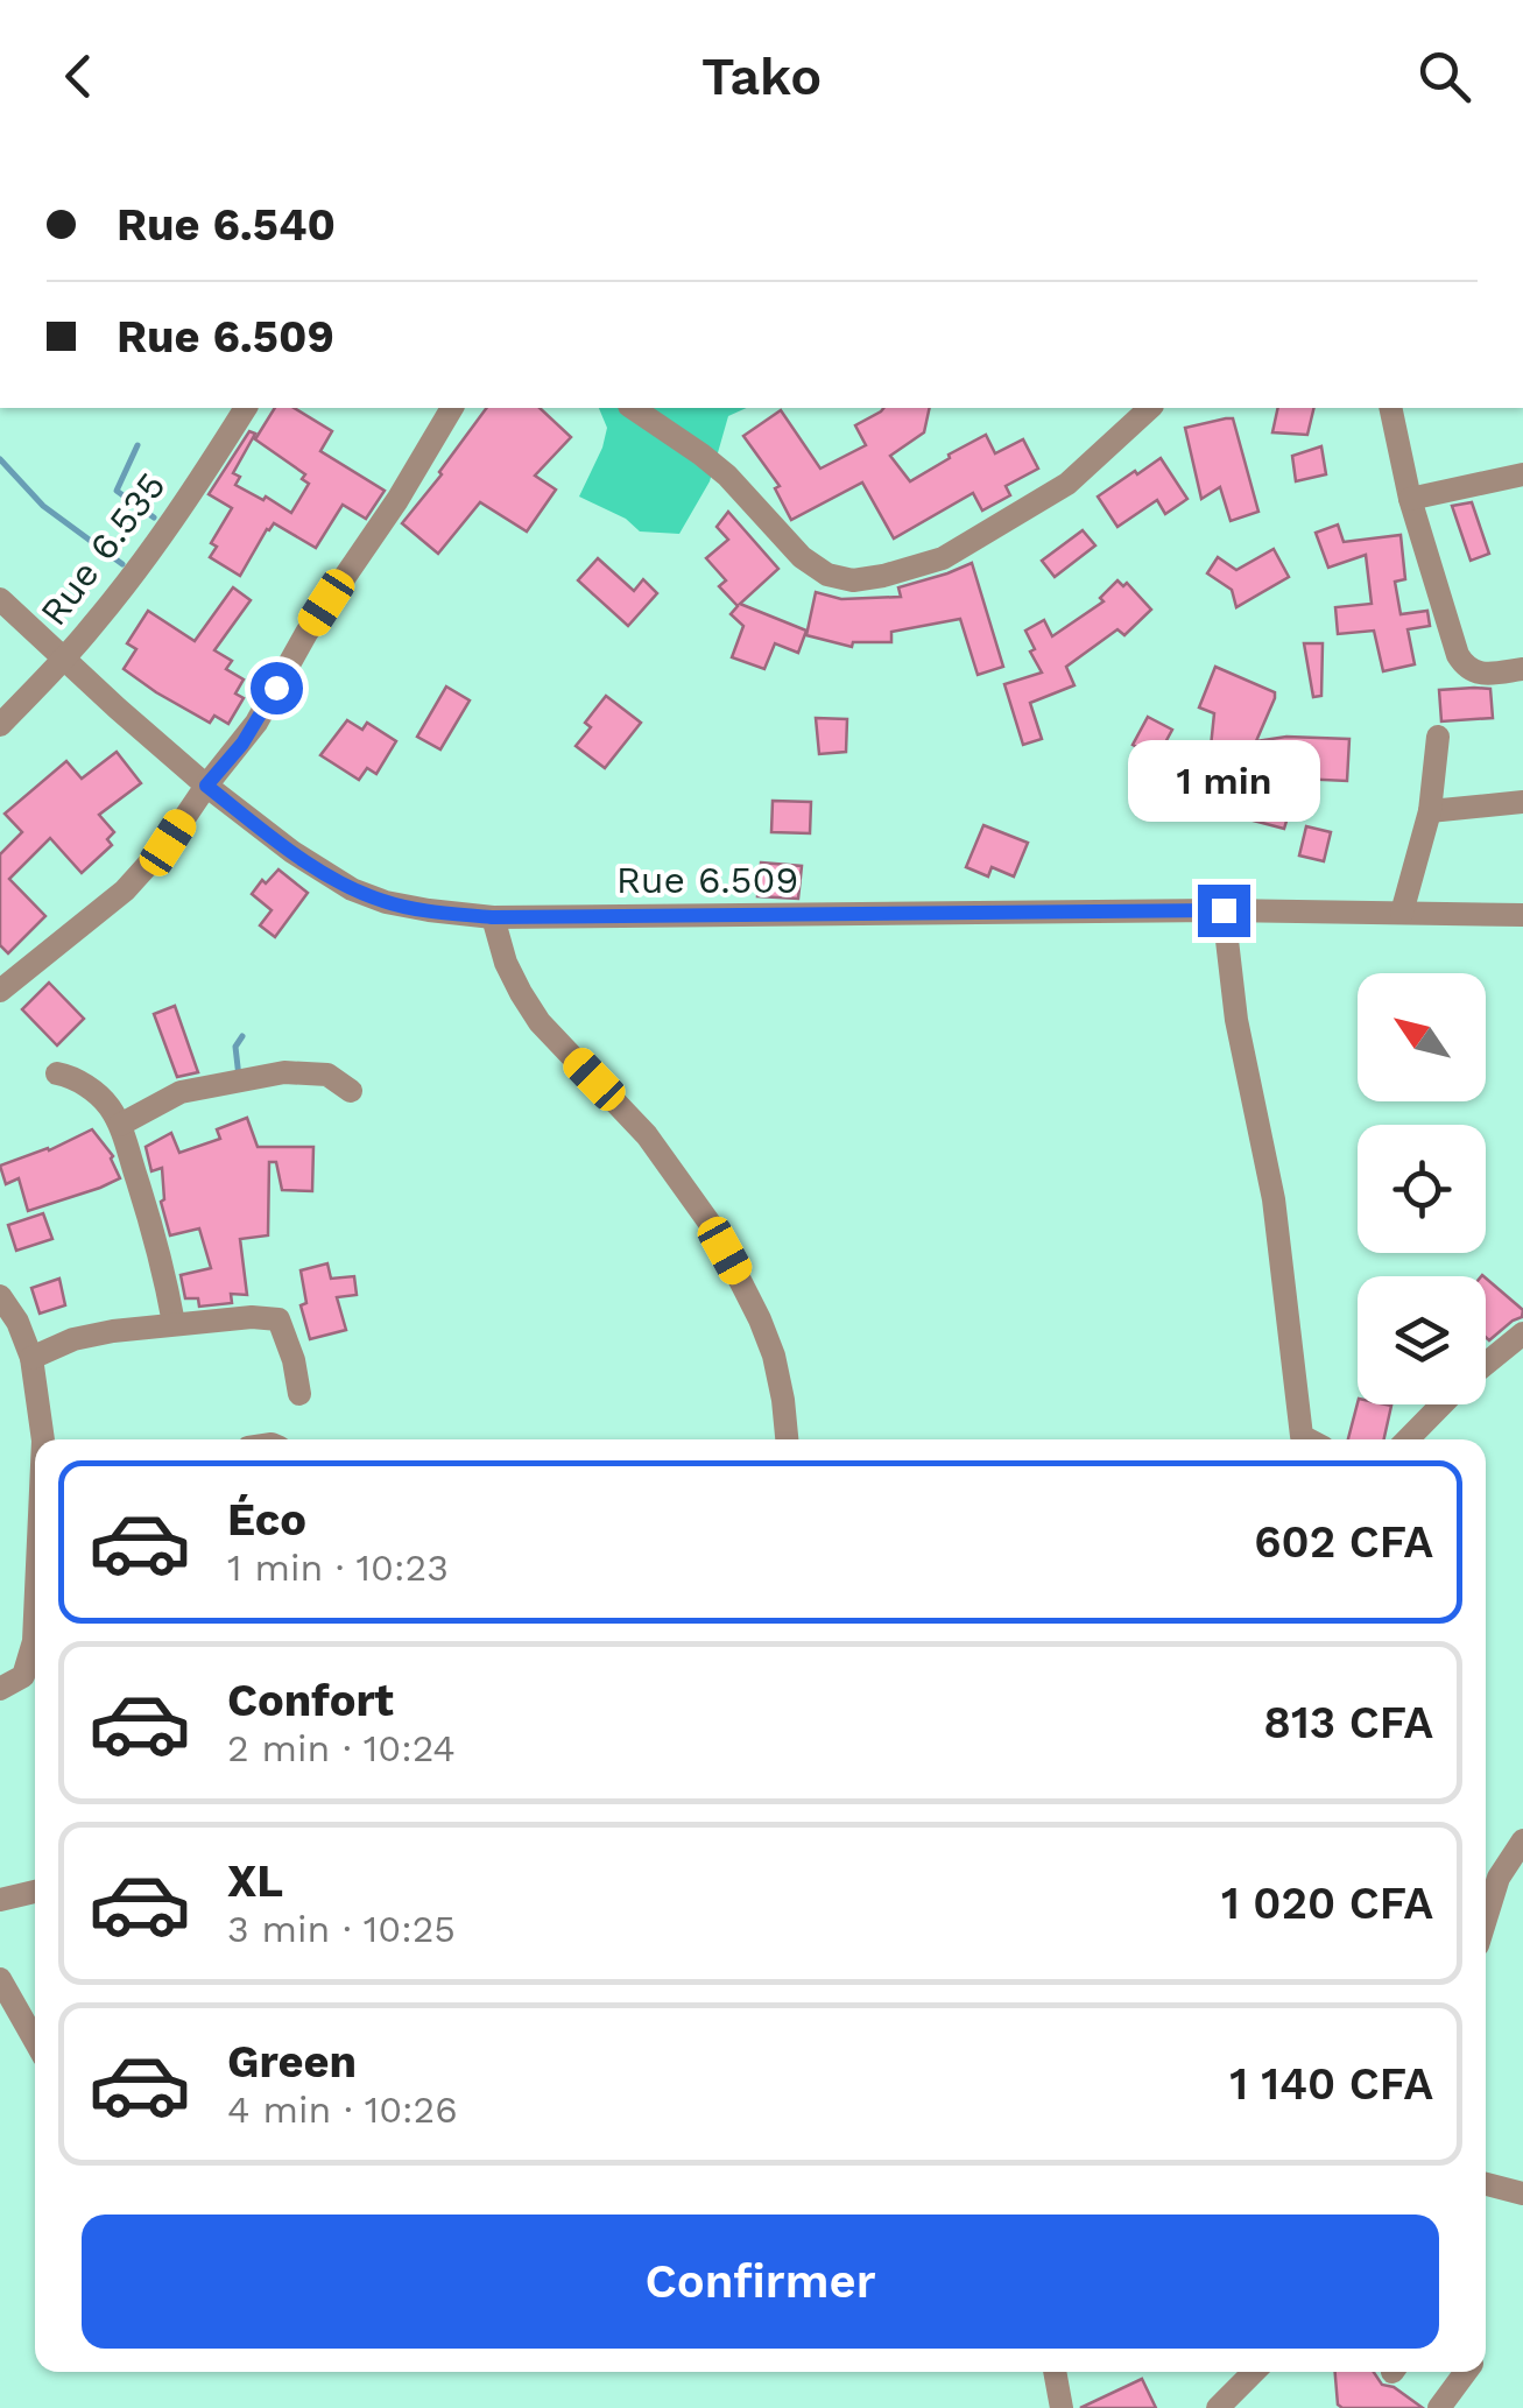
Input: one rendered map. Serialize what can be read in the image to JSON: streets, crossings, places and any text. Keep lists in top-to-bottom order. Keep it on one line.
{"streets":{"street":["Rue 6.535","Rue 6.509"]},"crossings":[["Rue 6.535","Rue 6.509"]],"north":"top left","page":{"header":"Tako","banner":["Rue 6.540","Rue 6.509"],"bubble":"1 min","list":[{"name":"Éco","note":"1 min · 10:23","value":"602 CFA"},{"name":"Confort","note":"2 min · 10:24","value":"813 CFA"},{"name":"XL","note":"3 min · 10:25","value":"1 020 CFA"},{"name":"Green","note":"4 min · 10:26","value":"1 140 CFA"}],"buttons":"Confirmer"}}
